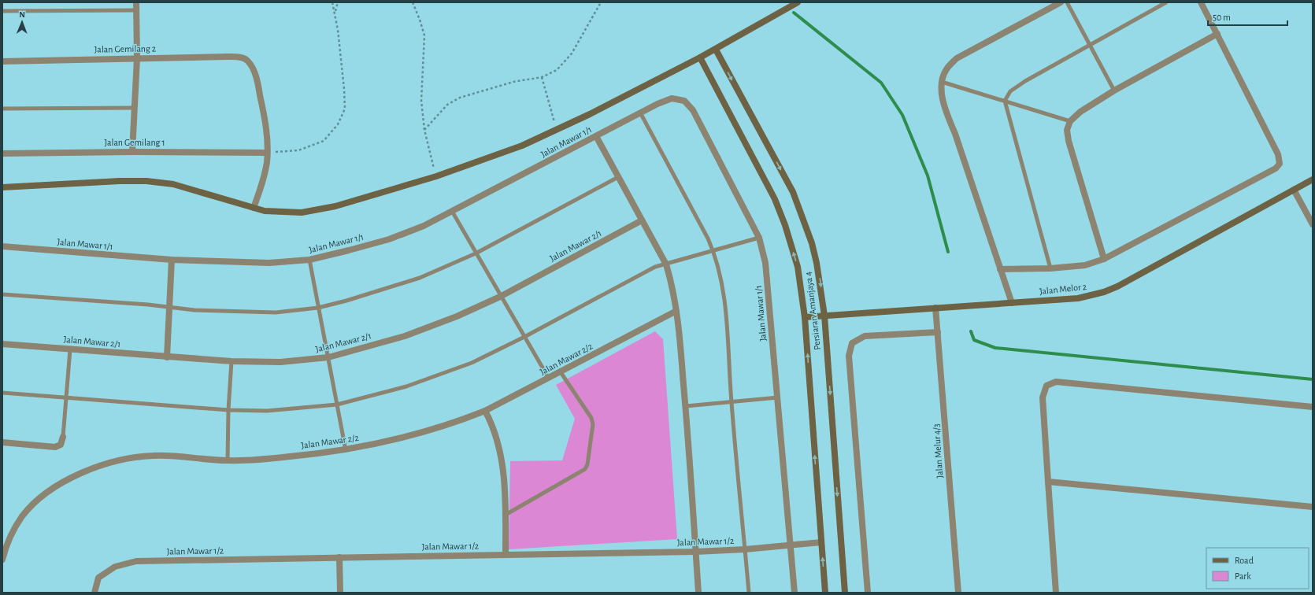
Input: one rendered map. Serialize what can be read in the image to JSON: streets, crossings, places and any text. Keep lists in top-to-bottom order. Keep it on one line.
{"streets":{"street":["Jalan Gemilang 2","Jalan Mawar 1/1","Jalan Gemilang 1","Jalan Mawar 2/1","Jalan Melor 2","Persiaran Amanjaya 4","Jalan Mawar 2/2","Jalan Melur 4/3","Jalan Mawar 1/2"]},"crossings":[["Jalan Gemilang 2","Jalan Gemilang 1"],["Jalan Mawar 1/1","Jalan Mawar 1/2"],["Jalan Melor 2","Persiaran Amanjaya 4"],["Jalan Melor 2","Jalan Melur 4/3"],["Persiaran Amanjaya 4","Jalan Mawar 1/2"]],"legend":["Road","Park"],"scale_bar":"50 m","north":"top"}
